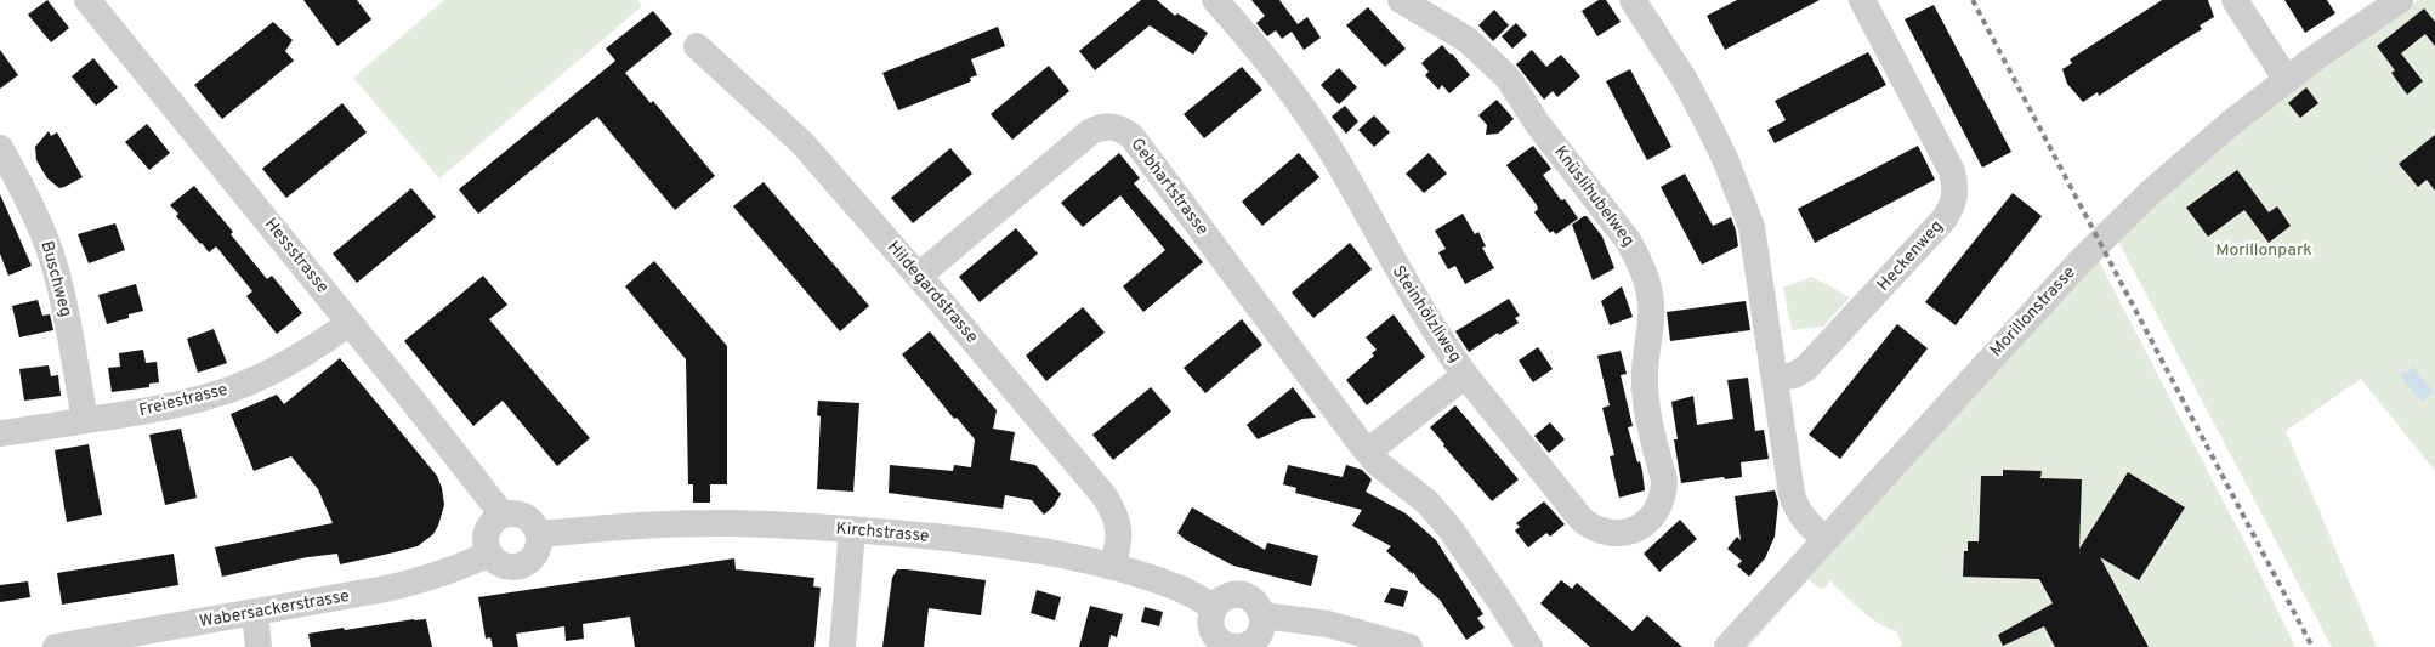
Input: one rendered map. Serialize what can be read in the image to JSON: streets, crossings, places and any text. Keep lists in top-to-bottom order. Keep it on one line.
{"streets":{"street":["Gebhartstrasse","Knüslihubelweg","Hessstrasse","Heckenweg","Buschweg","Hildegardstrasse","Morillonstrasse","Steinhölzliweg","Freiestrasse","Kirchstrasse","Wabersackerstrasse"]},"crossings":[["Gebhartstrasse","Hildegardstrasse"],["Gebhartstrasse","Steinhölzliweg"],["Knüslihubelweg","Steinhölzliweg"],["Hessstrasse","Freiestrasse"],["Hessstrasse","Kirchstrasse"],["Hessstrasse","Wabersackerstrasse"],["Buschweg","Freiestrasse"],["Hildegardstrasse","Kirchstrasse"],["Kirchstrasse","Wabersackerstrasse"]],"parks":["Morillonpark"]}
